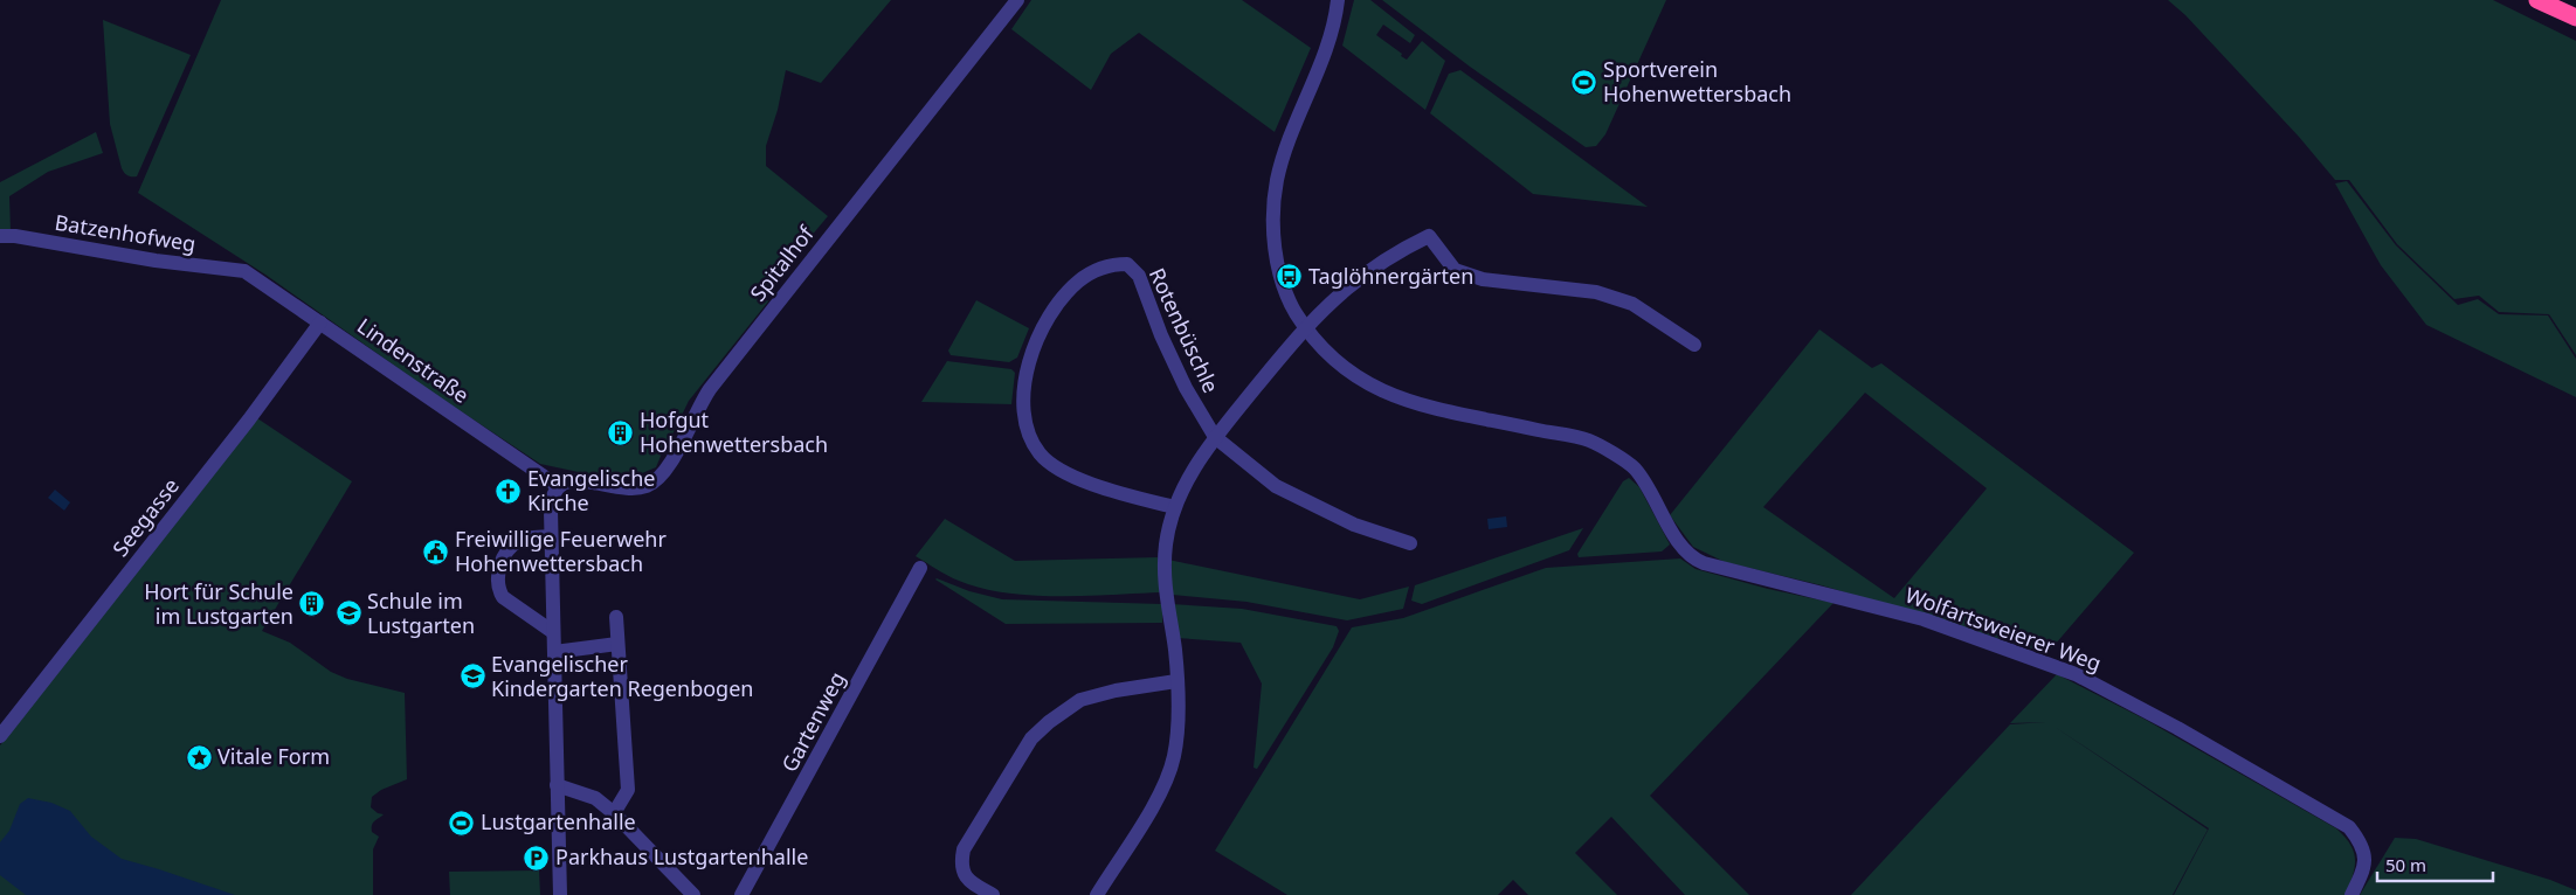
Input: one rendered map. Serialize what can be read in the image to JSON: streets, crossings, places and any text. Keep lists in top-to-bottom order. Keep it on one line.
{"streets":{"street":["Batzenhofweg","Spitalhof","Rotenbüschle","Lindenstraße","Seegasse","Wolfartsweierer Weg","Gartenweg"]},"crossings":[["Batzenhofweg","Lindenstraße"],["Spitalhof","Lindenstraße"],["Lindenstraße","Seegasse"]],"places":{"sports":["Sportverein Hohenwettersbach","Lustgartenhalle"],"bus stop":["Taglöhnergärten"],"building":["Hofgut Hohenwettersbach","Hort für Schule im Lustgarten"],"church":["Evangelische Kirche"],"public building":["Freiwillige Feuerwehr Hohenwettersbach"],"school or university":["Schule im Lustgarten","Evangelischer Kindergarten Regenbogen"],"place":["Vitale Form"],"parking":["Parkhaus Lustgartenhalle"]},"scale_bar":"50 m"}
